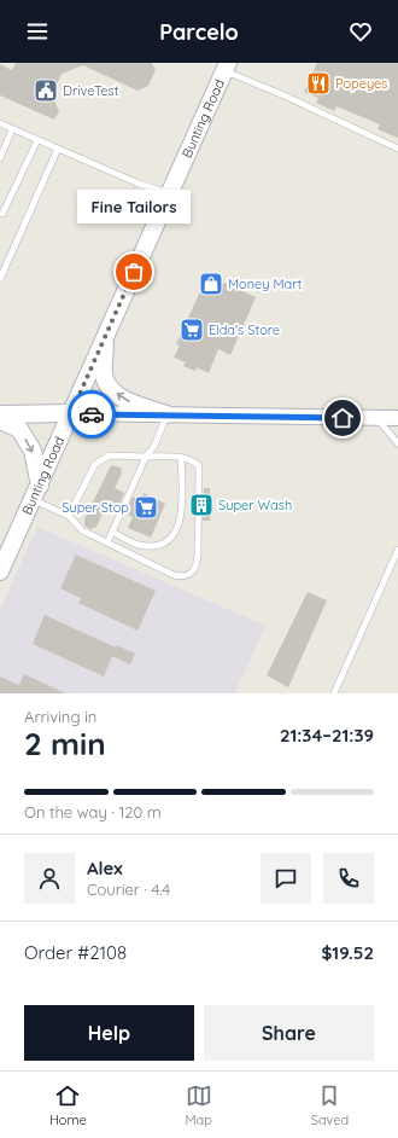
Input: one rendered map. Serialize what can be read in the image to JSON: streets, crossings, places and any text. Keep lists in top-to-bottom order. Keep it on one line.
{"streets":{"main road":["Bunting Road"]},"places":{"restaurant":["Popeyes"],"public building":["DriveTest"],"other":["Fine Tailors"],"shop":["Money Mart"],"supermarket":["Elda's Store","Super Stop"],"building":["Super Wash"]},"page":{"header":"Parcelo","bubble":"Fine Tailors","heading":["2 min","Arriving in","21:34–21:39"],"panel":["Alex","Courier · 4.4","Order #2108","$19.52"],"bar":"On the way · 120 m","buttons":["Help","Share"],"tabs":["Home","Map","Saved"]}}
